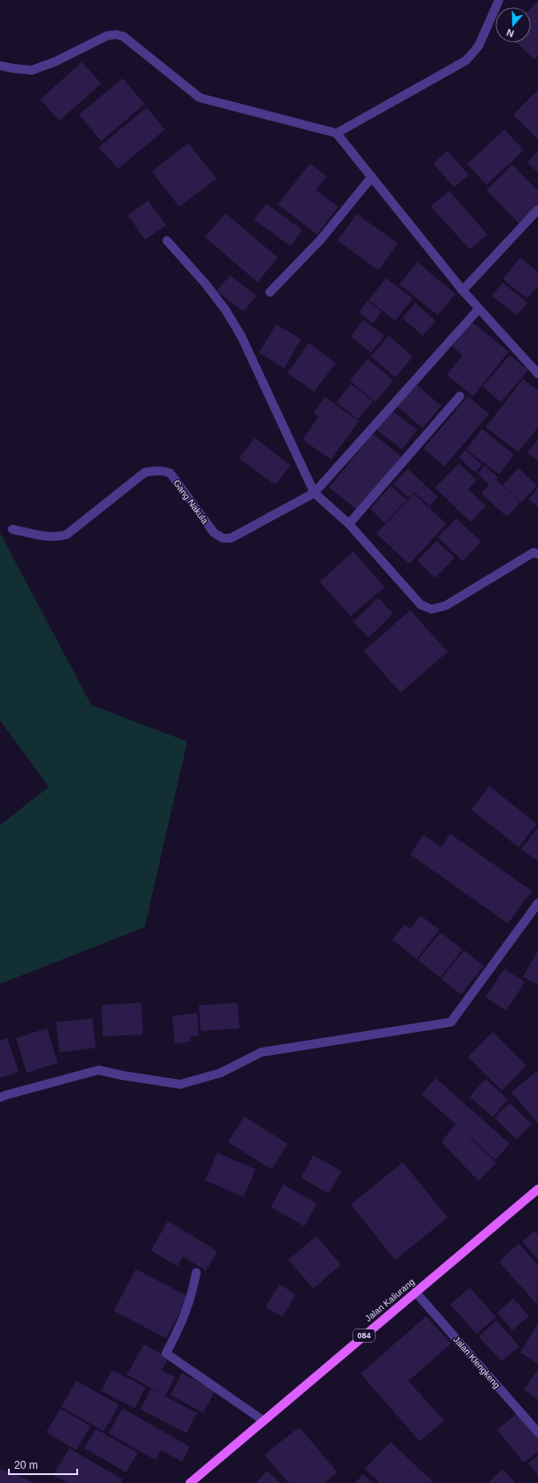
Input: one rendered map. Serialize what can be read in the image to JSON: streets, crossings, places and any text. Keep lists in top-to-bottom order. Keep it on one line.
{"streets":{"main road":["Jalan Kaliurang","084"],"street":["Gang Nakula","Jalan Klengkeng"]},"crossings":[["Jalan Kaliurang","Jalan Klengkeng"]],"scale_bar":"20 m","north":"bottom"}
